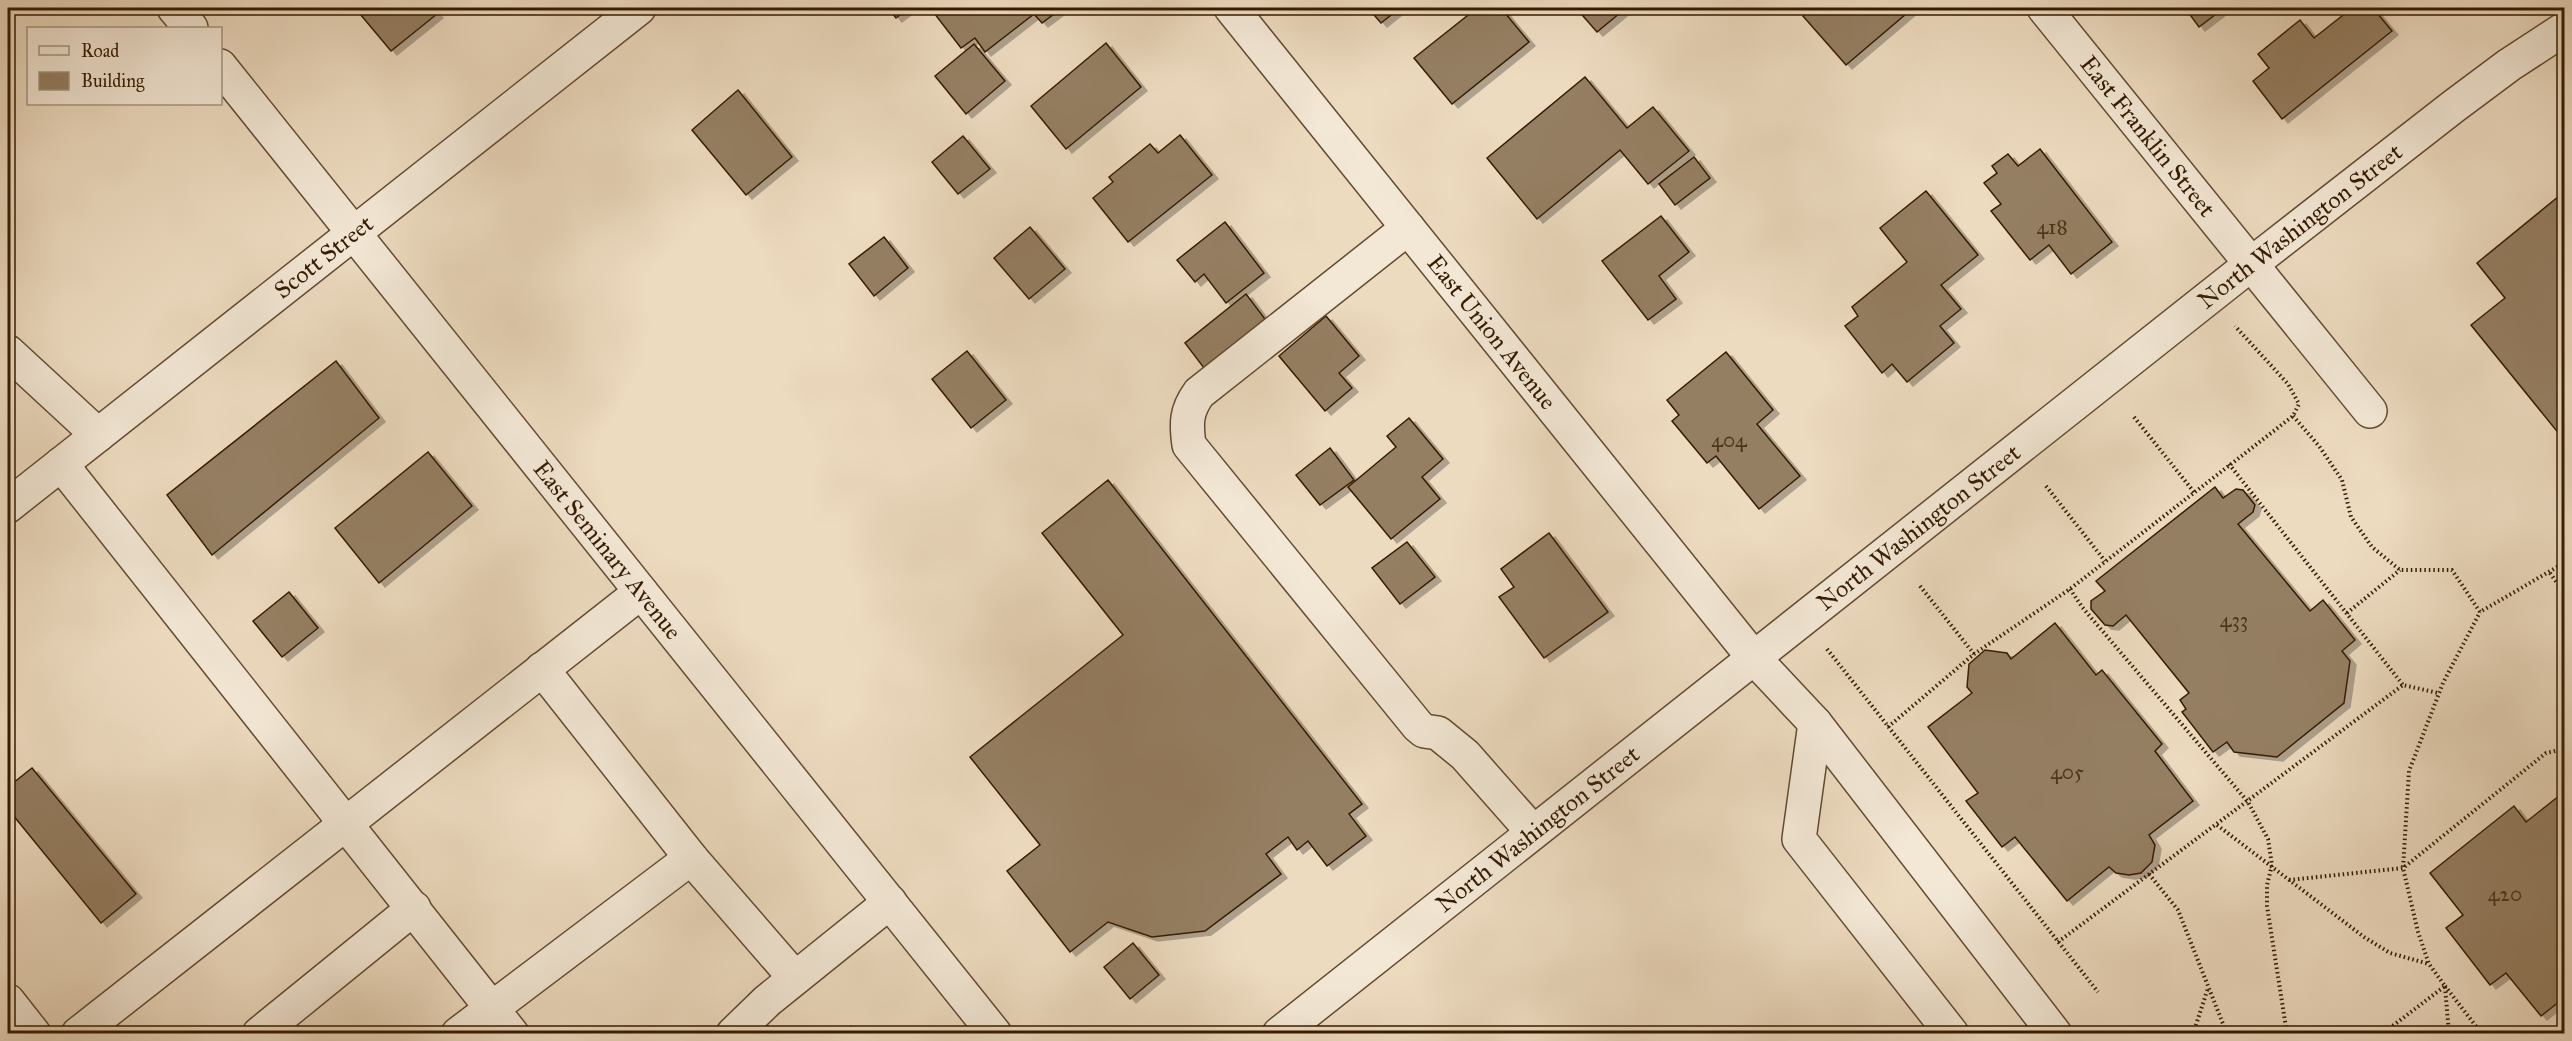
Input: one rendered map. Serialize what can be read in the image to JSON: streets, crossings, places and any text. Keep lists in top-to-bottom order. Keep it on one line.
{"streets":{"street":["East Franklin Street","North Washington Street","Scott Street","East Union Avenue","East Seminary Avenue"]},"crossings":[["East Franklin Street","North Washington Street"],["North Washington Street","East Union Avenue"],["Scott Street","East Seminary Avenue"]],"house_numbers":["418","404","433","405","420"],"legend":["Road","Building"]}
